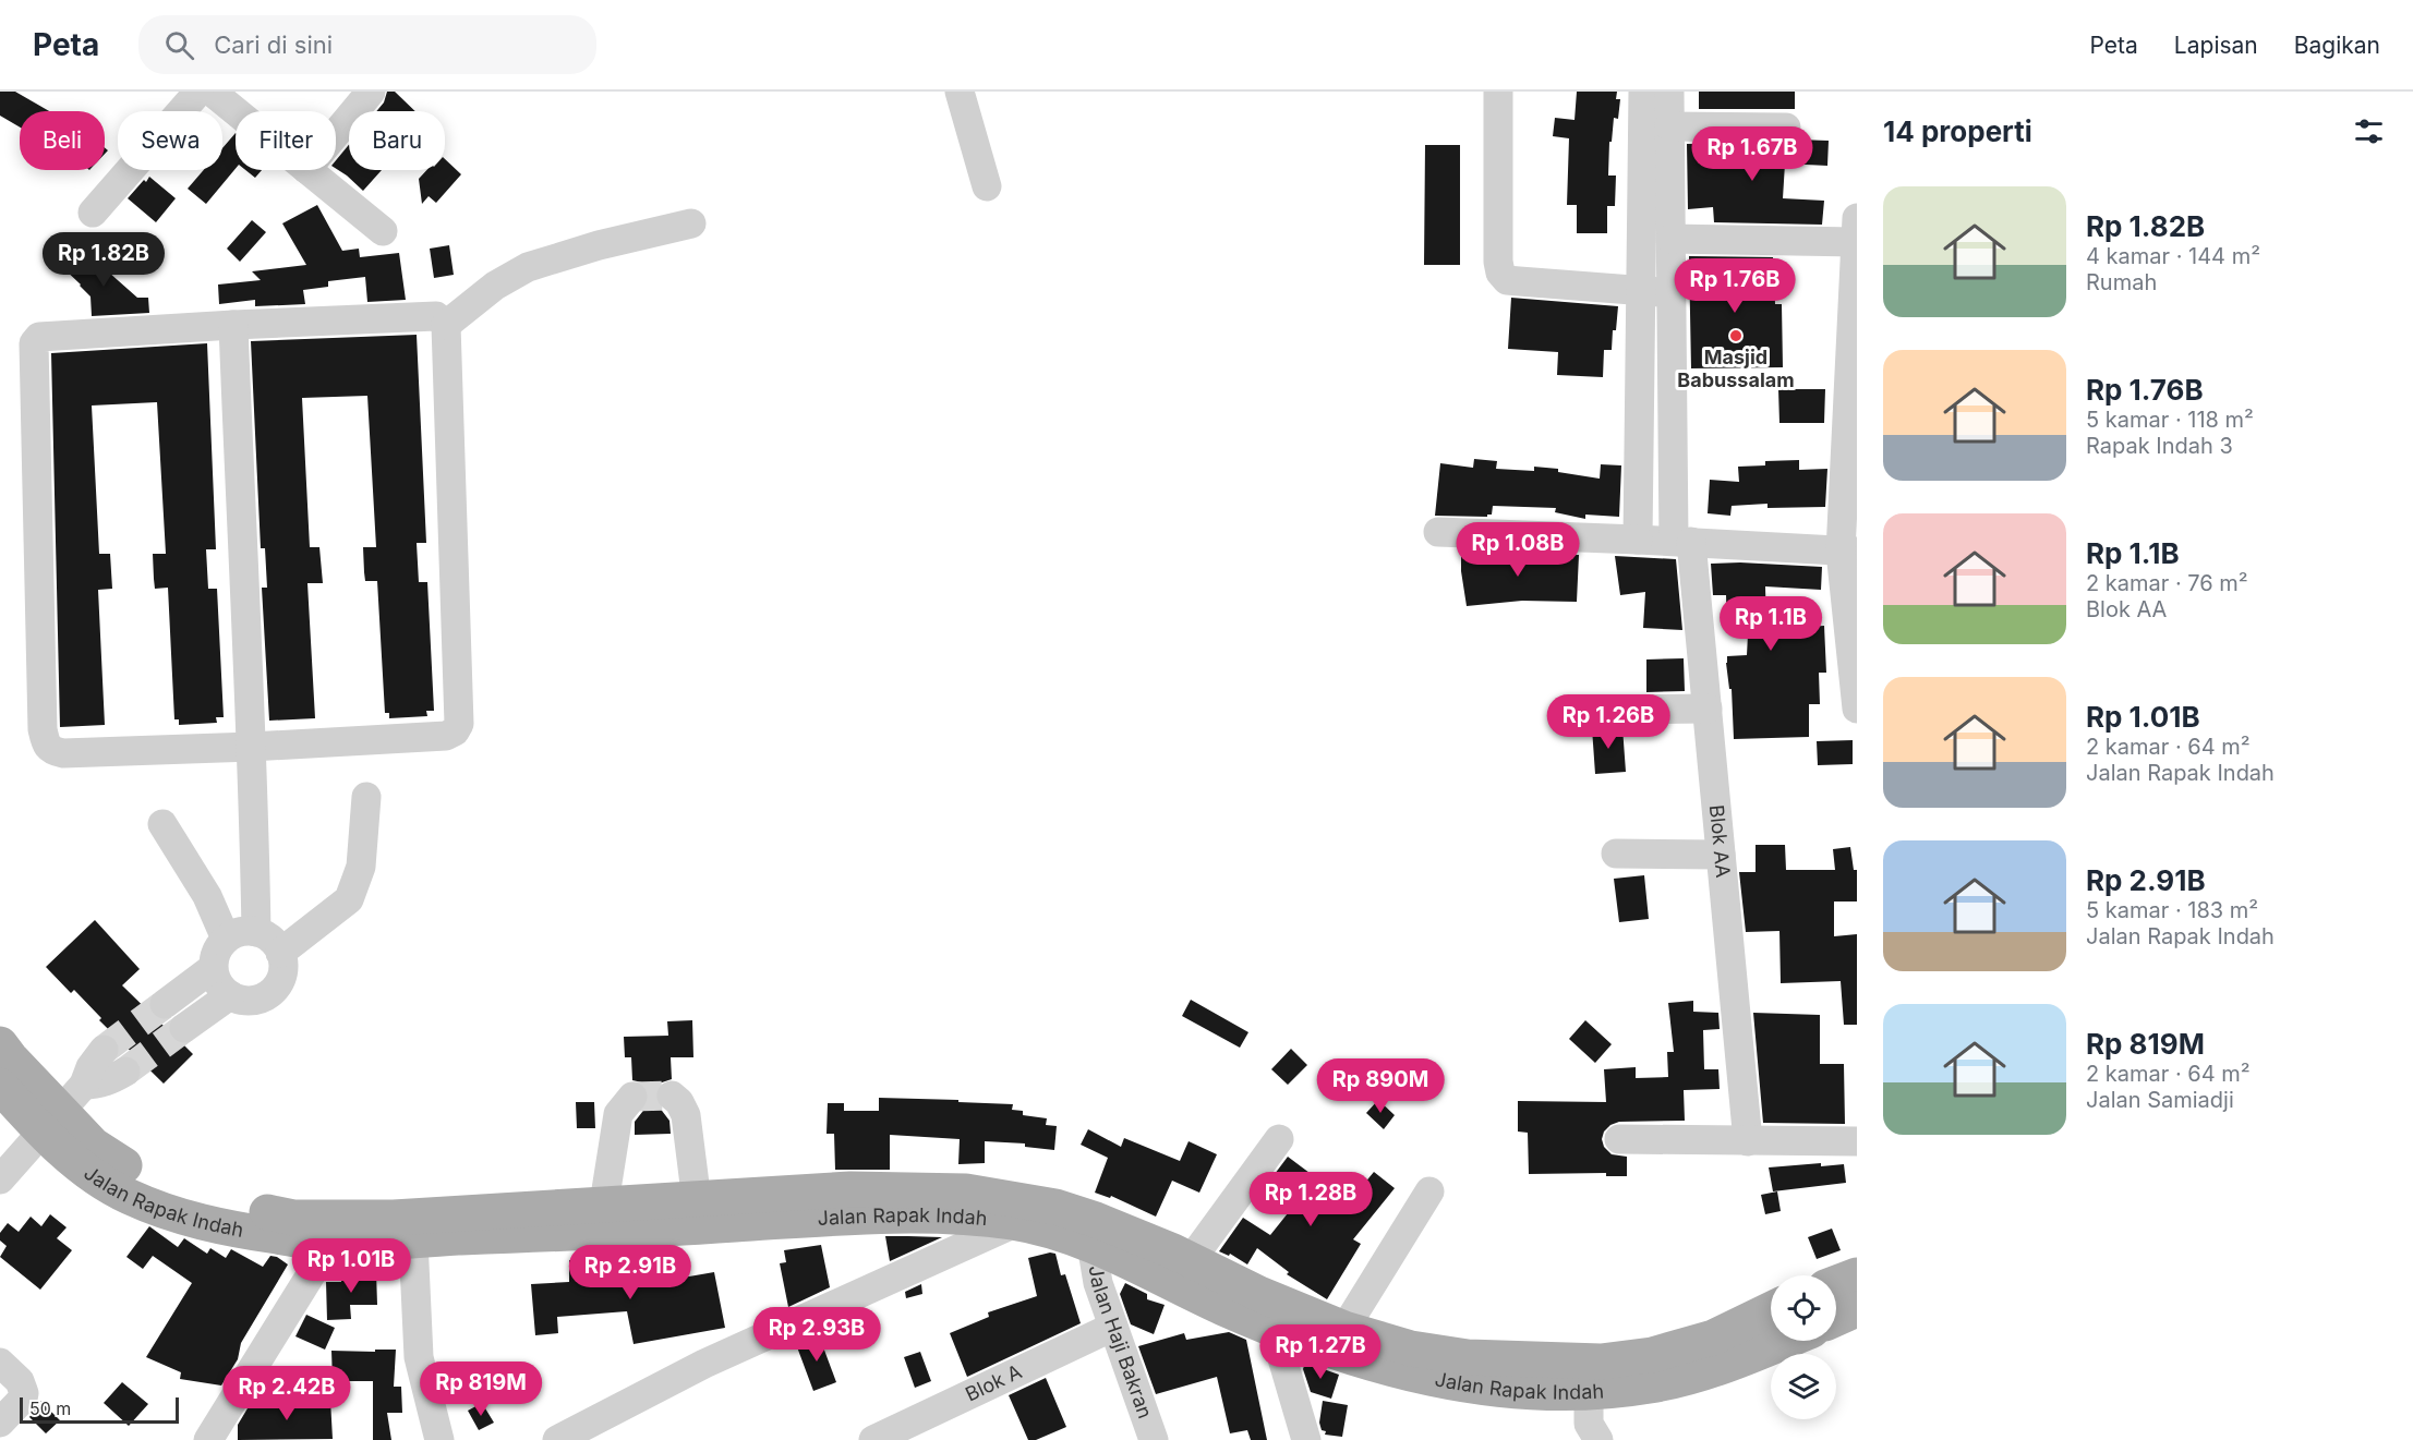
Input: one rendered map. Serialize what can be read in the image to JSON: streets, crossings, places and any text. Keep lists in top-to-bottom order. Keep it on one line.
{"streets":{"main road":["Jalan Rapak Indah"],"street":["Blok AA","Jalan Haji Bakran","Blok A"]},"crossings":[["Jalan Rapak Indah","Jalan Haji Bakran"],["Jalan Haji Bakran","Blok A"]],"places":["Masjid Babussalam"],"scale_bar":"50 m","page":{"header":"Peta","search":"Cari di sini","nav":["Peta","Lapisan","Bagikan"],"heading":"14 properti","chip":["Beli","Sewa","Filter","Baru"],"price":["Rp 1.67B","Rp 1.82B","Rp 1.76B","Rp 1.08B","Rp 1.1B","Rp 1.26B","Rp 890M","Rp 1.28B","Rp 1.01B","Rp 2.91B","Rp 2.93B","Rp 1.27B","Rp 819M","Rp 2.42B"],"list":[{"name":"Rp 1.82B","note":"4 kamar · 144 m² · Rumah"},{"name":"Rp 1.76B","note":"5 kamar · 118 m² · Rapak Indah 3"},{"name":"Rp 1.1B","note":"2 kamar · 76 m² · Blok AA"},{"name":"Rp 1.01B","note":"2 kamar · 64 m² · Jalan Rapak Indah"},{"name":"Rp 2.91B","note":"5 kamar · 183 m² · Jalan Rapak Indah"},{"name":"Rp 819M","note":"2 kamar · 64 m² · Jalan Samiadji"}],"scale":"50 m"}}
